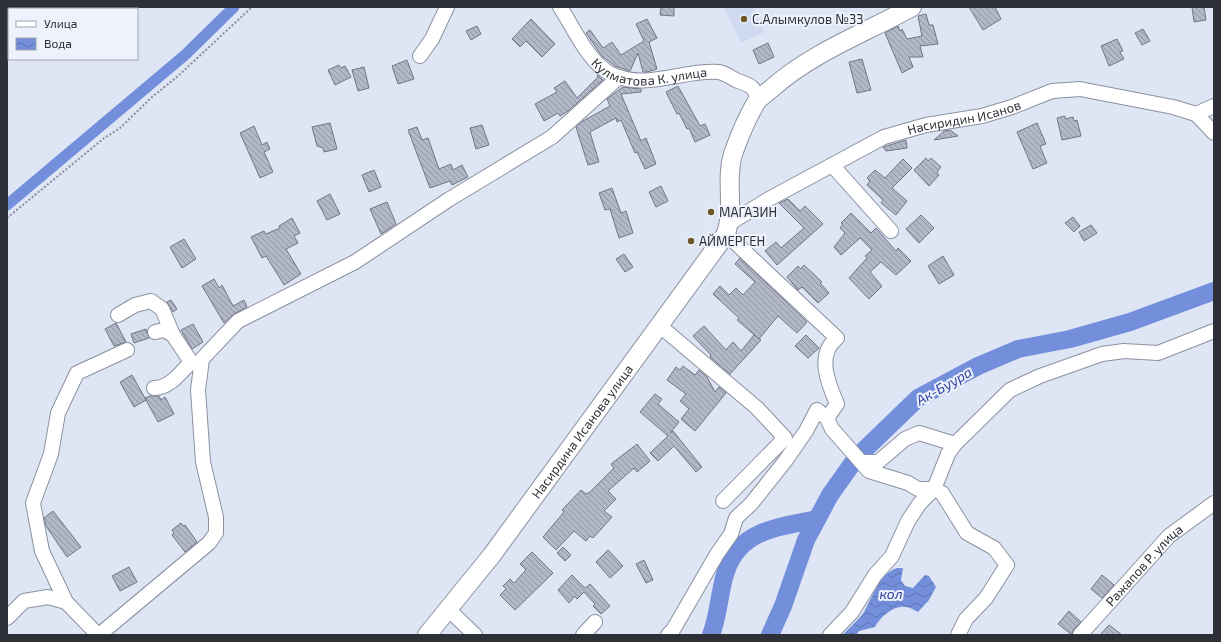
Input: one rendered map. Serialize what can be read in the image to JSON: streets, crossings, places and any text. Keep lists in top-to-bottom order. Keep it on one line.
{"streets":{"main road":["Насирдина Исанова улица"],"street":["Кулматова К. улица","Насиридин Исанов","Ражапов Р. улица"]},"crossings":[["Насиридин Исанов","Насирдина Исанова улица"]],"water":["Ак-Буура","кол"],"places":["С.Алымкулов №33","МАГАЗИН","АЙМЕРГЕН"],"legend":["Улица","Вода"]}
